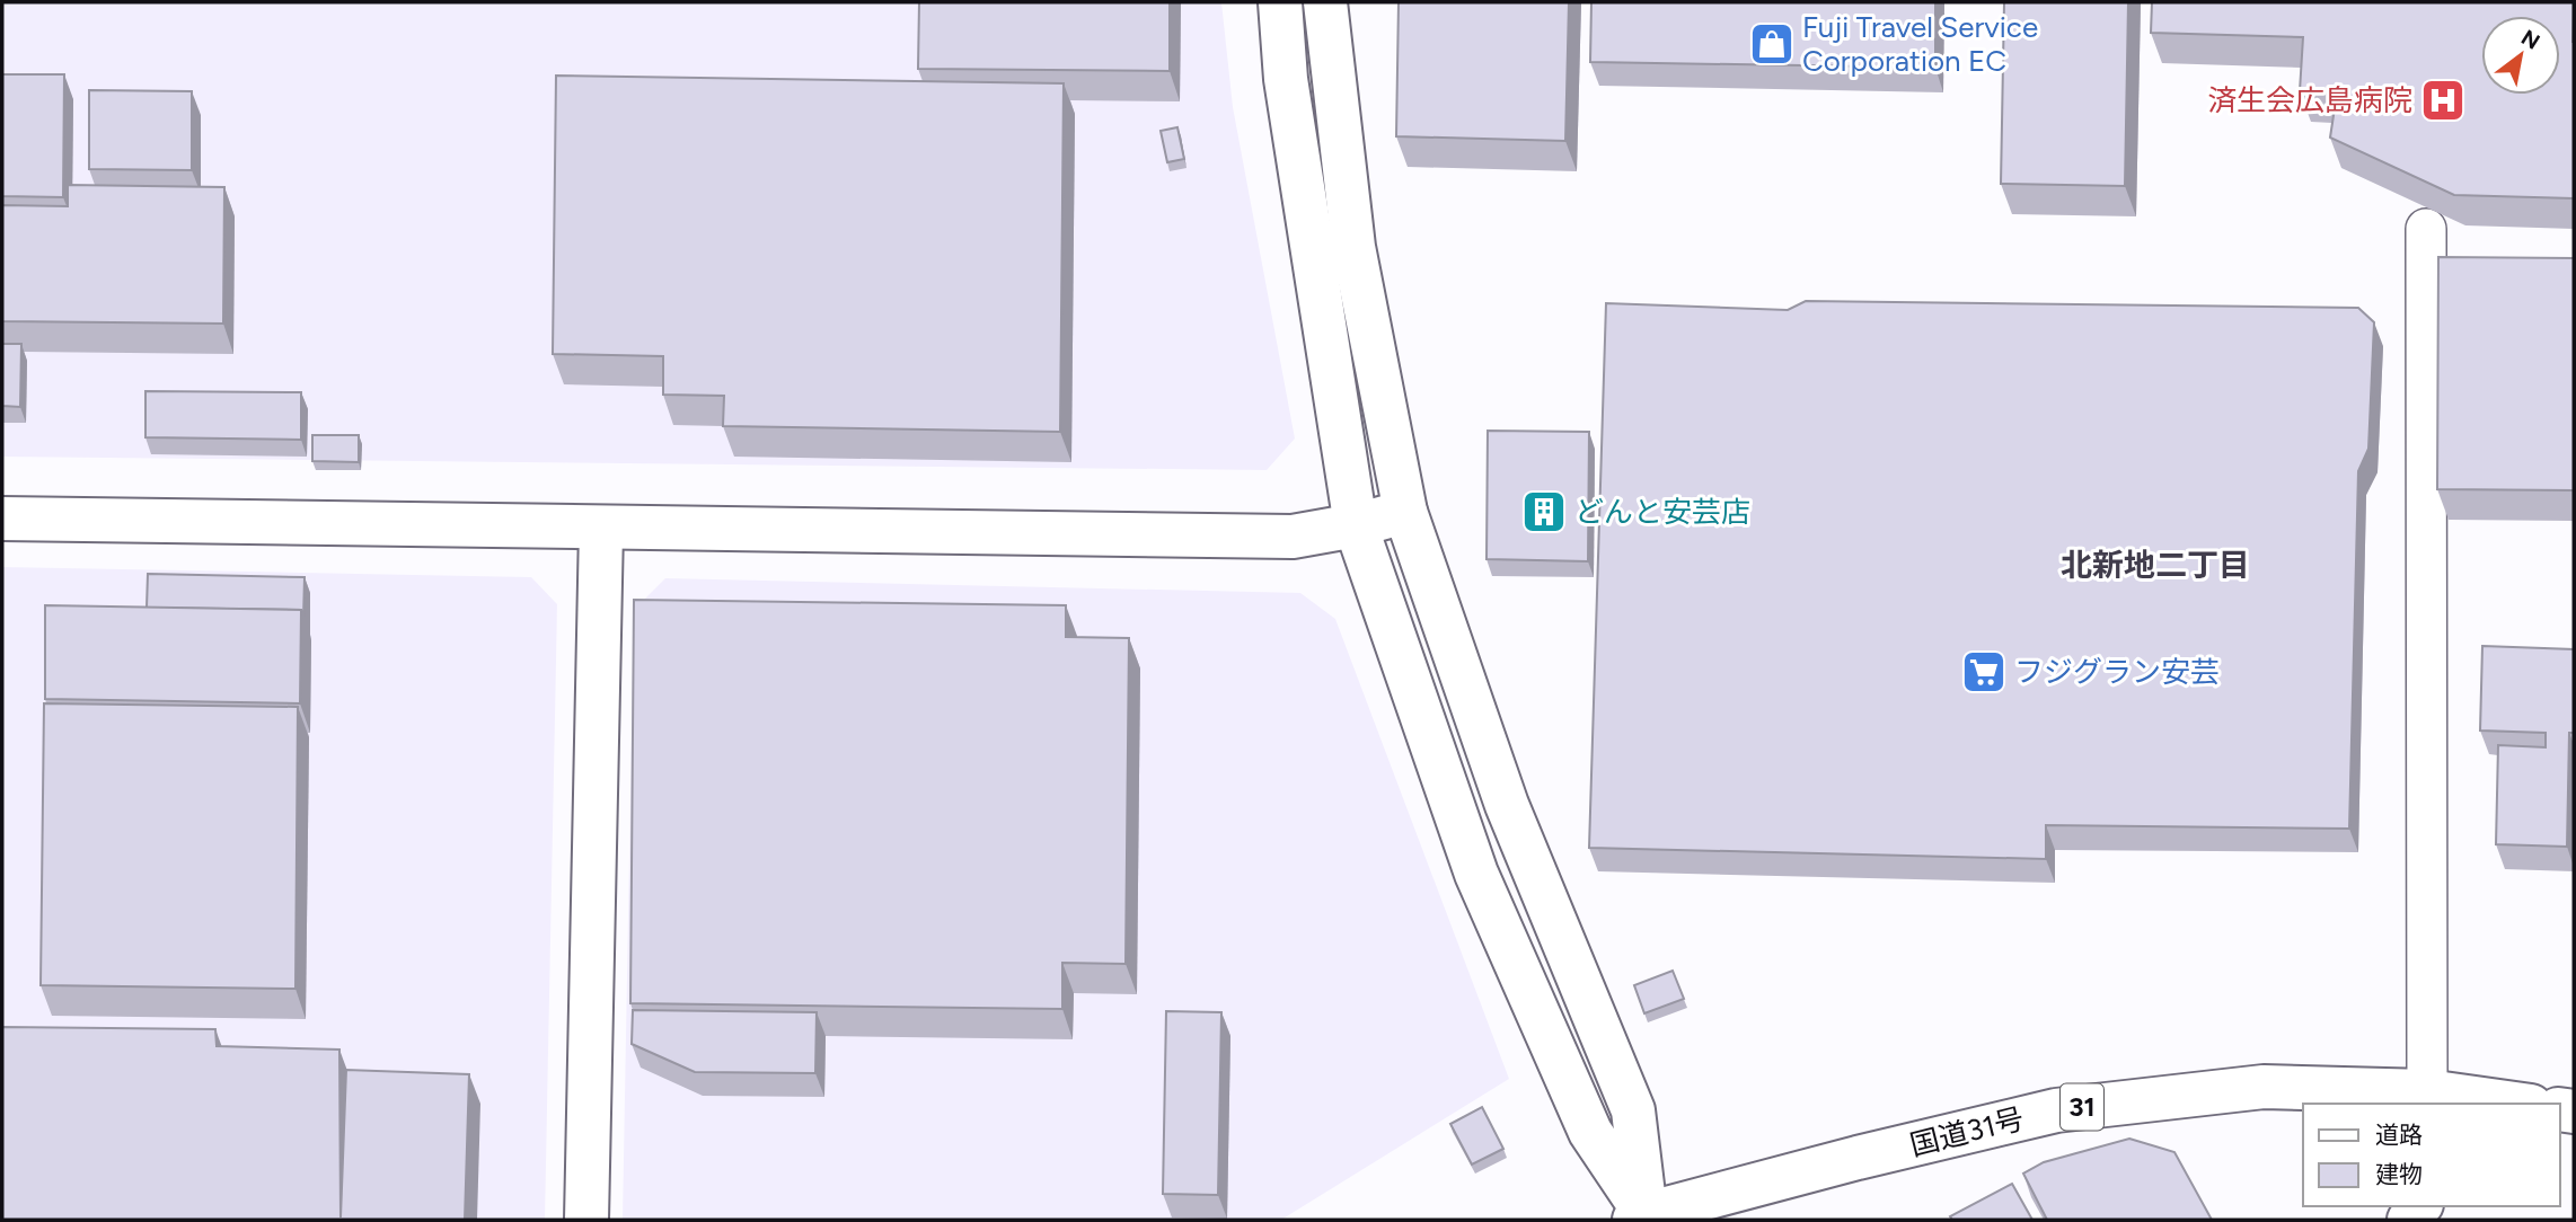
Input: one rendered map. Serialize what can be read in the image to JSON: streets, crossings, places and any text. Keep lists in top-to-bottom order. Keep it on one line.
{"streets":{"main road":["31","国道31号"]},"districts":["北新地二丁目"],"places":{"shop":["Fuji Travel Service Corporation EC"],"hospital":["済生会広島病院"],"building":["どんと安芸店"],"supermarket":["フジグラン安芸"]},"legend":["道路","建物"],"north":"top right"}
